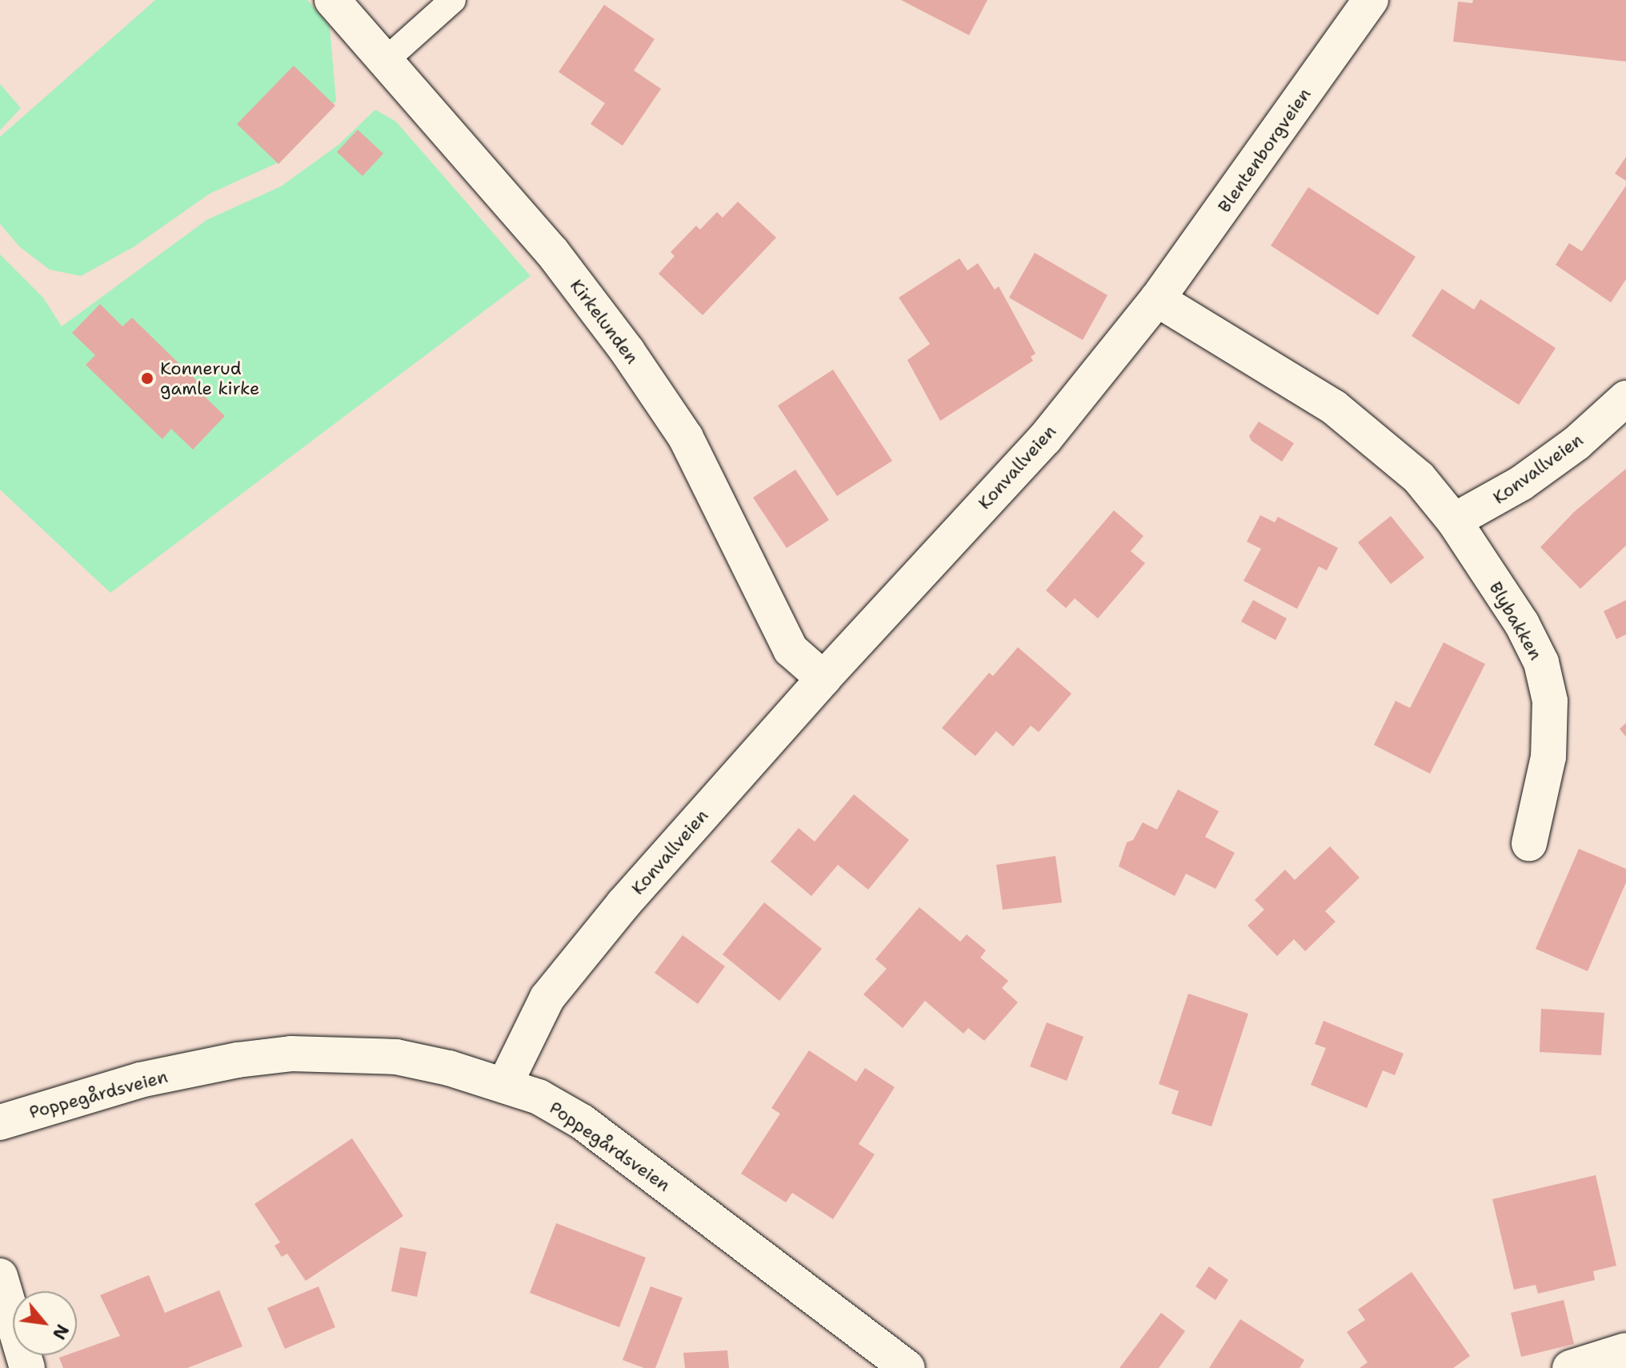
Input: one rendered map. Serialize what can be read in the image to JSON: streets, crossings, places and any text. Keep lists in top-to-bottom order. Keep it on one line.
{"streets":{"street":["Blentenborgveien","Kirkelunden","Konvallveien","Blybakken","Poppegårdsveien"]},"crossings":[["Blentenborgveien","Konvallveien"],["Kirkelunden","Konvallveien"],["Konvallveien","Blybakken"],["Konvallveien","Poppegårdsveien"]],"places":["Konnerud gamle kirke"],"north":"bottom right"}
